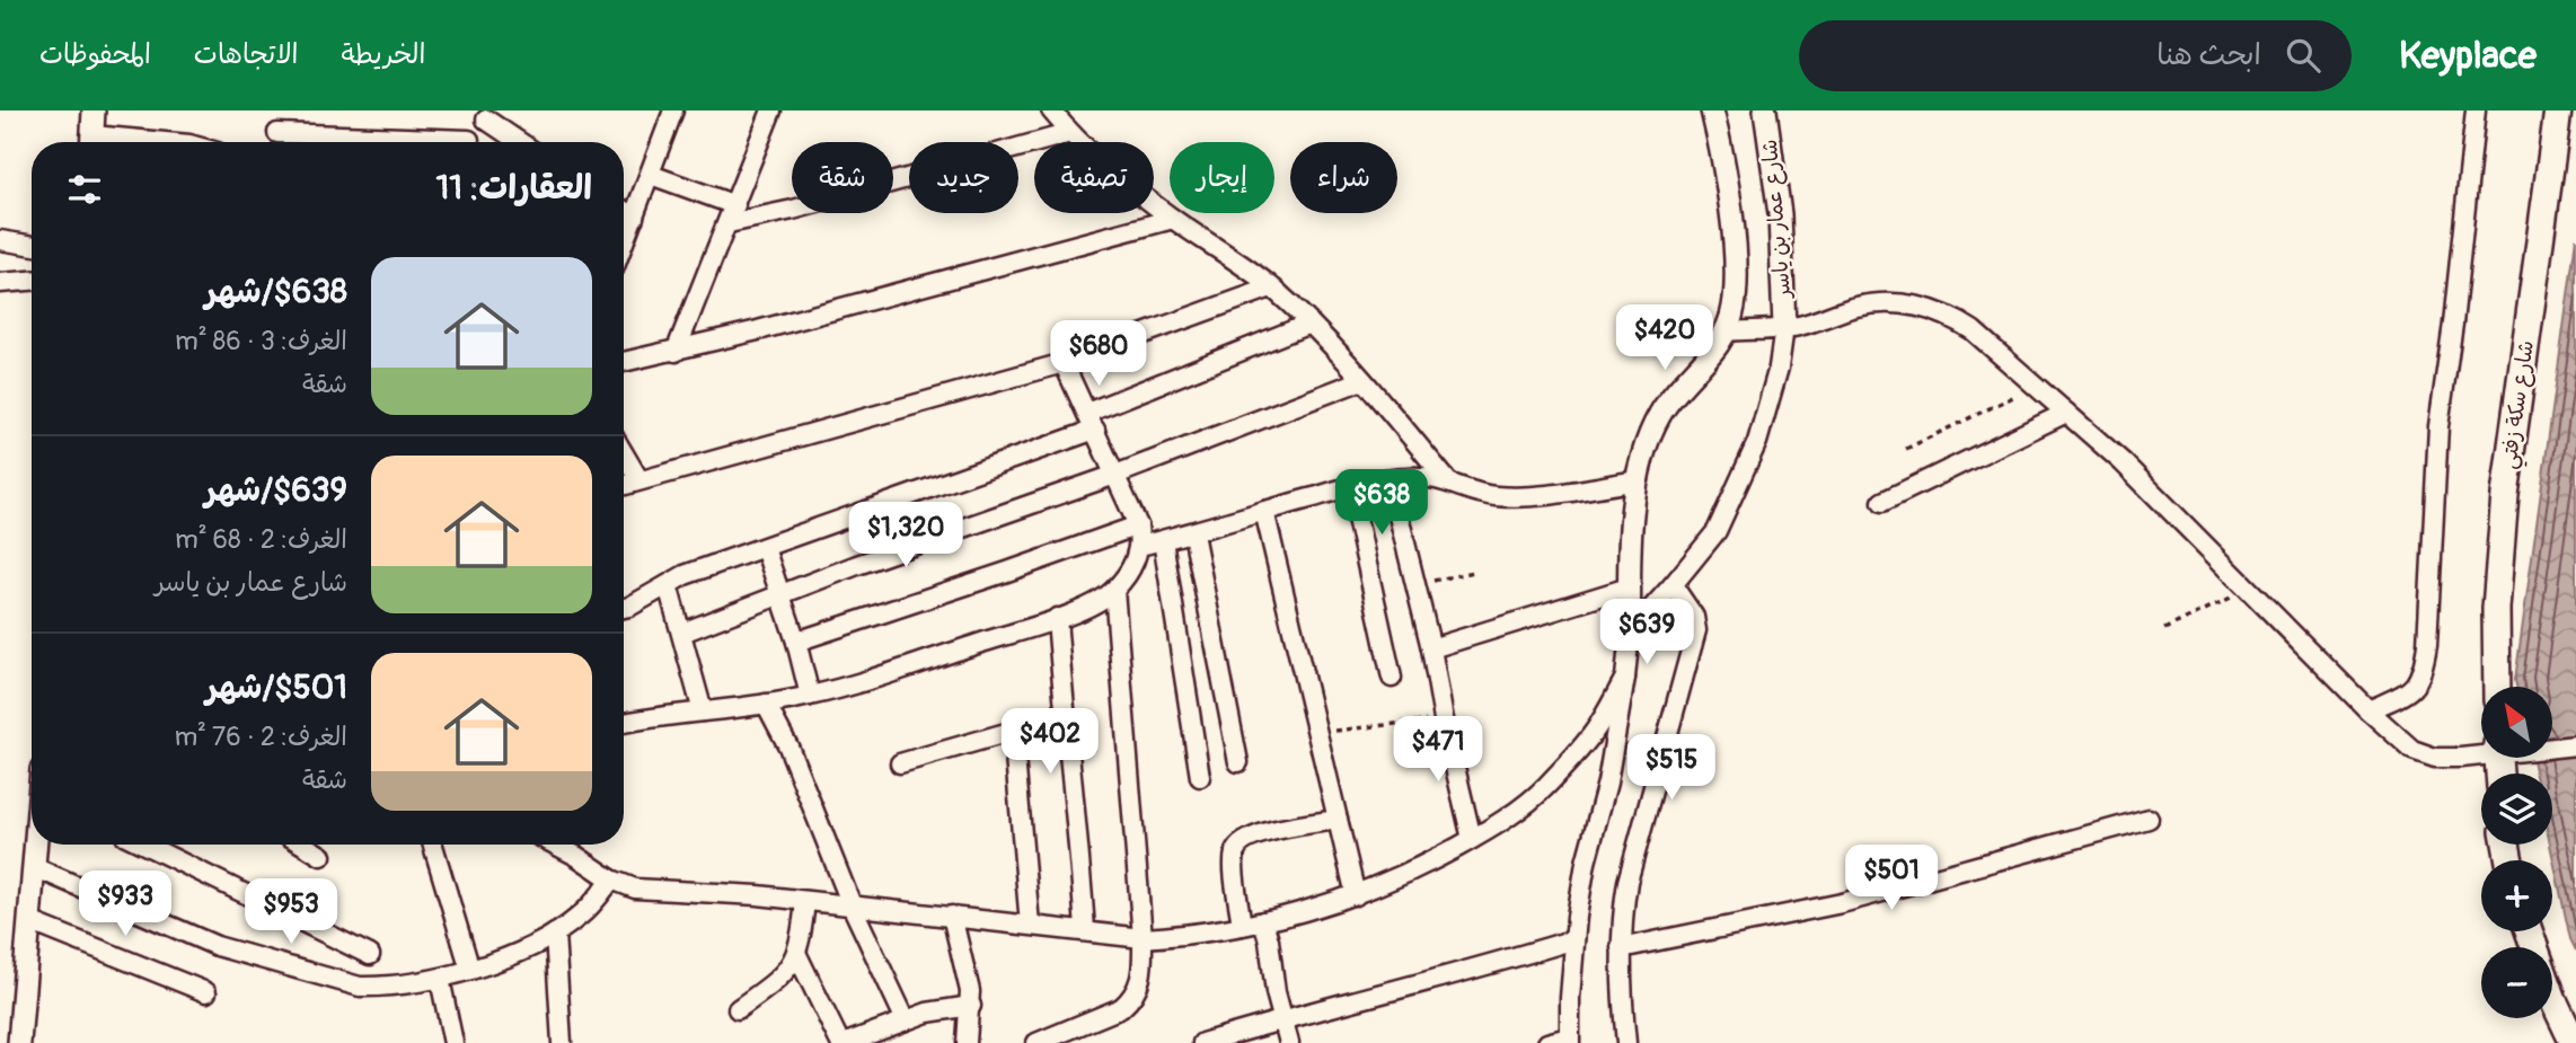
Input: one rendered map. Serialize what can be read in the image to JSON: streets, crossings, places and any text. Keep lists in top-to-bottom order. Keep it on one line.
{"streets":{"main road":["شارع سكة زفتي"],"street":["شارع عمار بن ياسر"]},"north":"top left","page":{"header":"Keyplace","search":"ابحث هنا","nav":["الخريطة","الاتجاهات","المحفوظات"],"chip":["شراء","إيجار","تصفية","جديد","شقة"],"heading":"العقارات: 11","list":[{"name":"$638/شهر","note":"الغرف: 3 · 86 m² · شقة"},{"name":"$639/شهر","note":"الغرف: 2 · 68 m² · شارع عمار بن ياسر"},{"name":"$501/شهر","note":"الغرف: 2 · 76 m² · شقة"}],"price":["$420","$680","$638","$1,320","$639","$402","$471","$515","$501","$933","$953"],"map_buttons":["+","−"]}}
